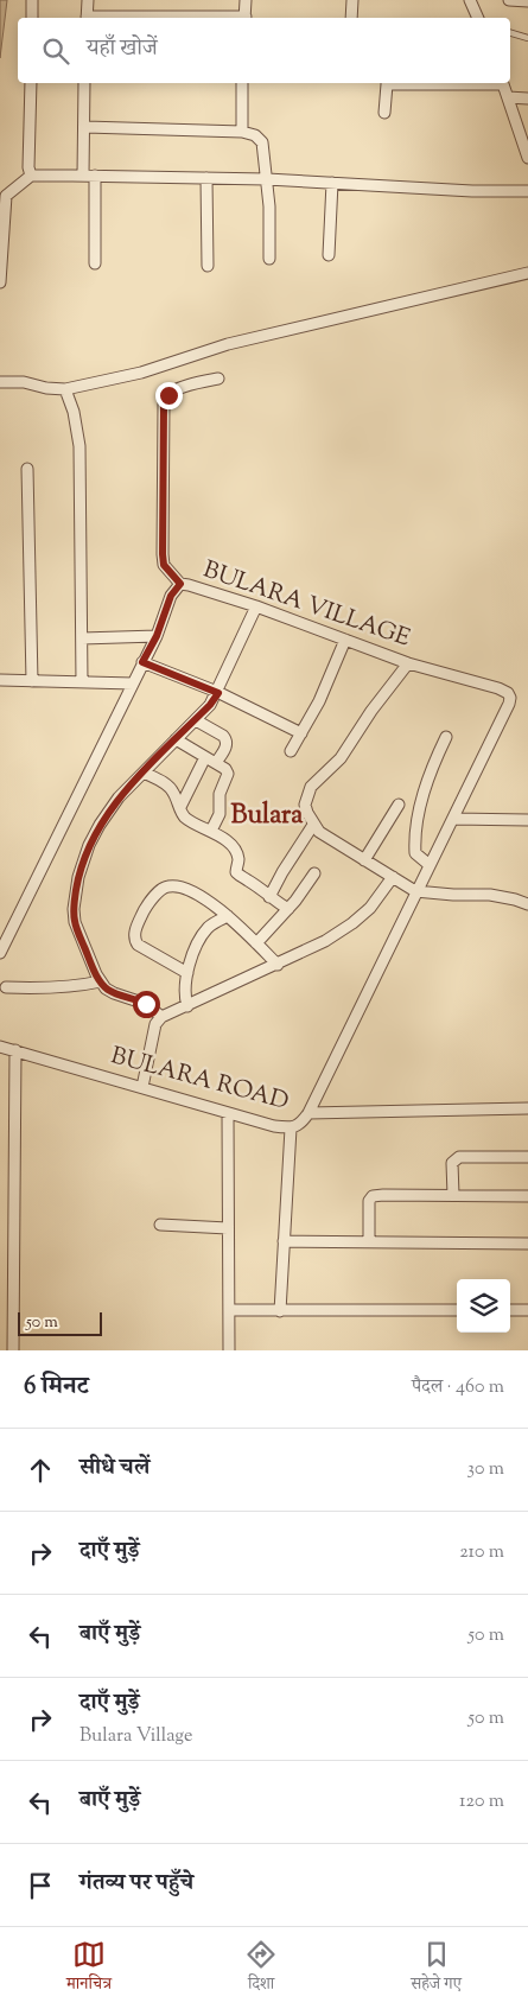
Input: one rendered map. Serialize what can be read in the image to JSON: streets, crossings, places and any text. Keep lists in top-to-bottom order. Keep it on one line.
{"streets":{"street":["BULARA VILLAGE","BULARA ROAD"]},"districts":["Bulara"],"scale_bar":"50 m","page":{"search":"यहाँ खोजें","scale":"50 m","heading":["6 मिनट","पैदल · 460 m"],"list":[["सीधे चलें","30 m"],["दाएँ मुड़ें","210 m"],["बाएँ मुड़ें","50 m"],["दाएँ मुड़ें","Bulara Village","50 m"],["बाएँ मुड़ें","120 m"],"गंतव्य पर पहुँचे"],"nav":["मानचित्र","दिशा","सहेजे गए"]}}
